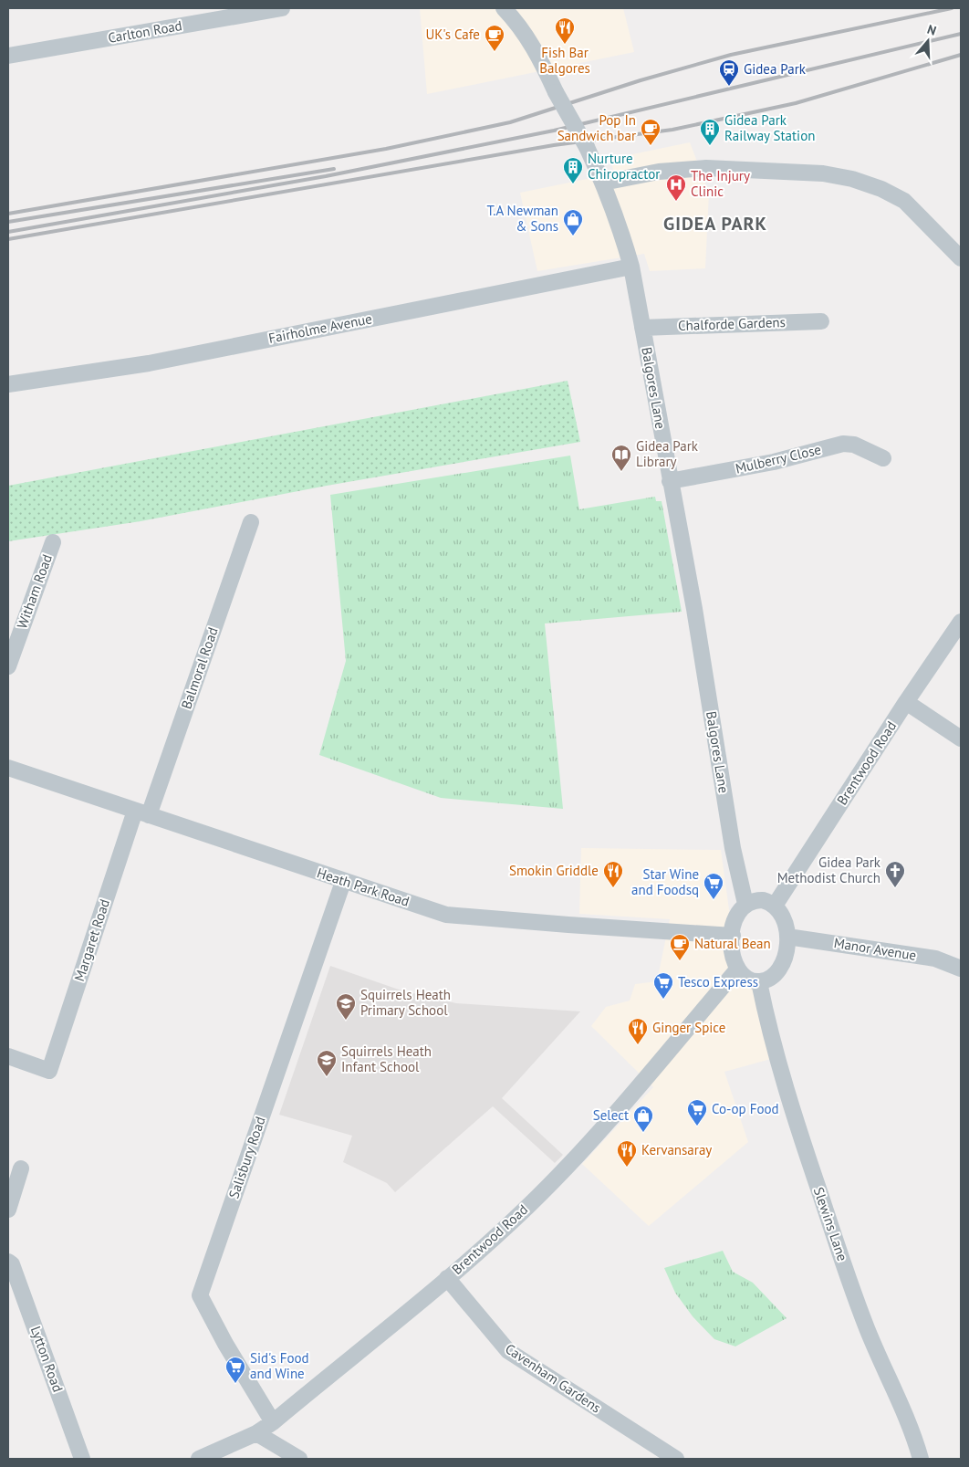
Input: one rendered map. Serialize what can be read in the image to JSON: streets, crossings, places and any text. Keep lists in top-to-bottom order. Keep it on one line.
{"streets":{"street":["Carlton Road","Chalforde Gardens","Fairholme Avenue","Balgores Lane","Mulberry Close","Witham Road","Balmoral Road","Brentwood Road","Heath Park Road","Margaret Road","Manor Avenue","Salisbury Road","Slewins Lane","Lytton Road","Cavenham Gardens"]},"crossings":[["Chalforde Gardens","Balgores Lane"],["Fairholme Avenue","Balgores Lane"],["Balgores Lane","Mulberry Close"],["Balgores Lane","Brentwood Road"],["Balgores Lane","Heath Park Road"],["Balgores Lane","Manor Avenue"],["Balgores Lane","Slewins Lane"],["Balmoral Road","Heath Park Road"],["Balmoral Road","Margaret Road"],["Brentwood Road","Heath Park Road"],["Brentwood Road","Manor Avenue"],["Brentwood Road","Salisbury Road"],["Brentwood Road","Slewins Lane"],["Brentwood Road","Cavenham Gardens"],["Heath Park Road","Margaret Road"],["Heath Park Road","Manor Avenue"],["Heath Park Road","Salisbury Road"],["Heath Park Road","Slewins Lane"],["Manor Avenue","Slewins Lane"]],"districts":["GIDEA PARK"],"places":{"restaurant":["Fish Bar Balgores","Smokin Griddle","Ginger Spice","Kervansaray"],"cafe":["UK's Cafe","Pop In Sandwich bar","Natural Bean"],"station":["Gidea Park"],"building":["Gidea Park Railway Station","Nurture Chiropractor"],"hospital":["The Injury Clinic"],"shop":["T.A Newman & Sons","Select"],"library":["Gidea Park Library"],"church":["Gidea Park Methodist Church"],"supermarket":["Star Wine and Foodsq","Tesco Express","Co-op Food","Sid's Food and Wine"],"school or university":["Squirrels Heath Primary School","Squirrels Heath Infant School"]},"north":"top"}
